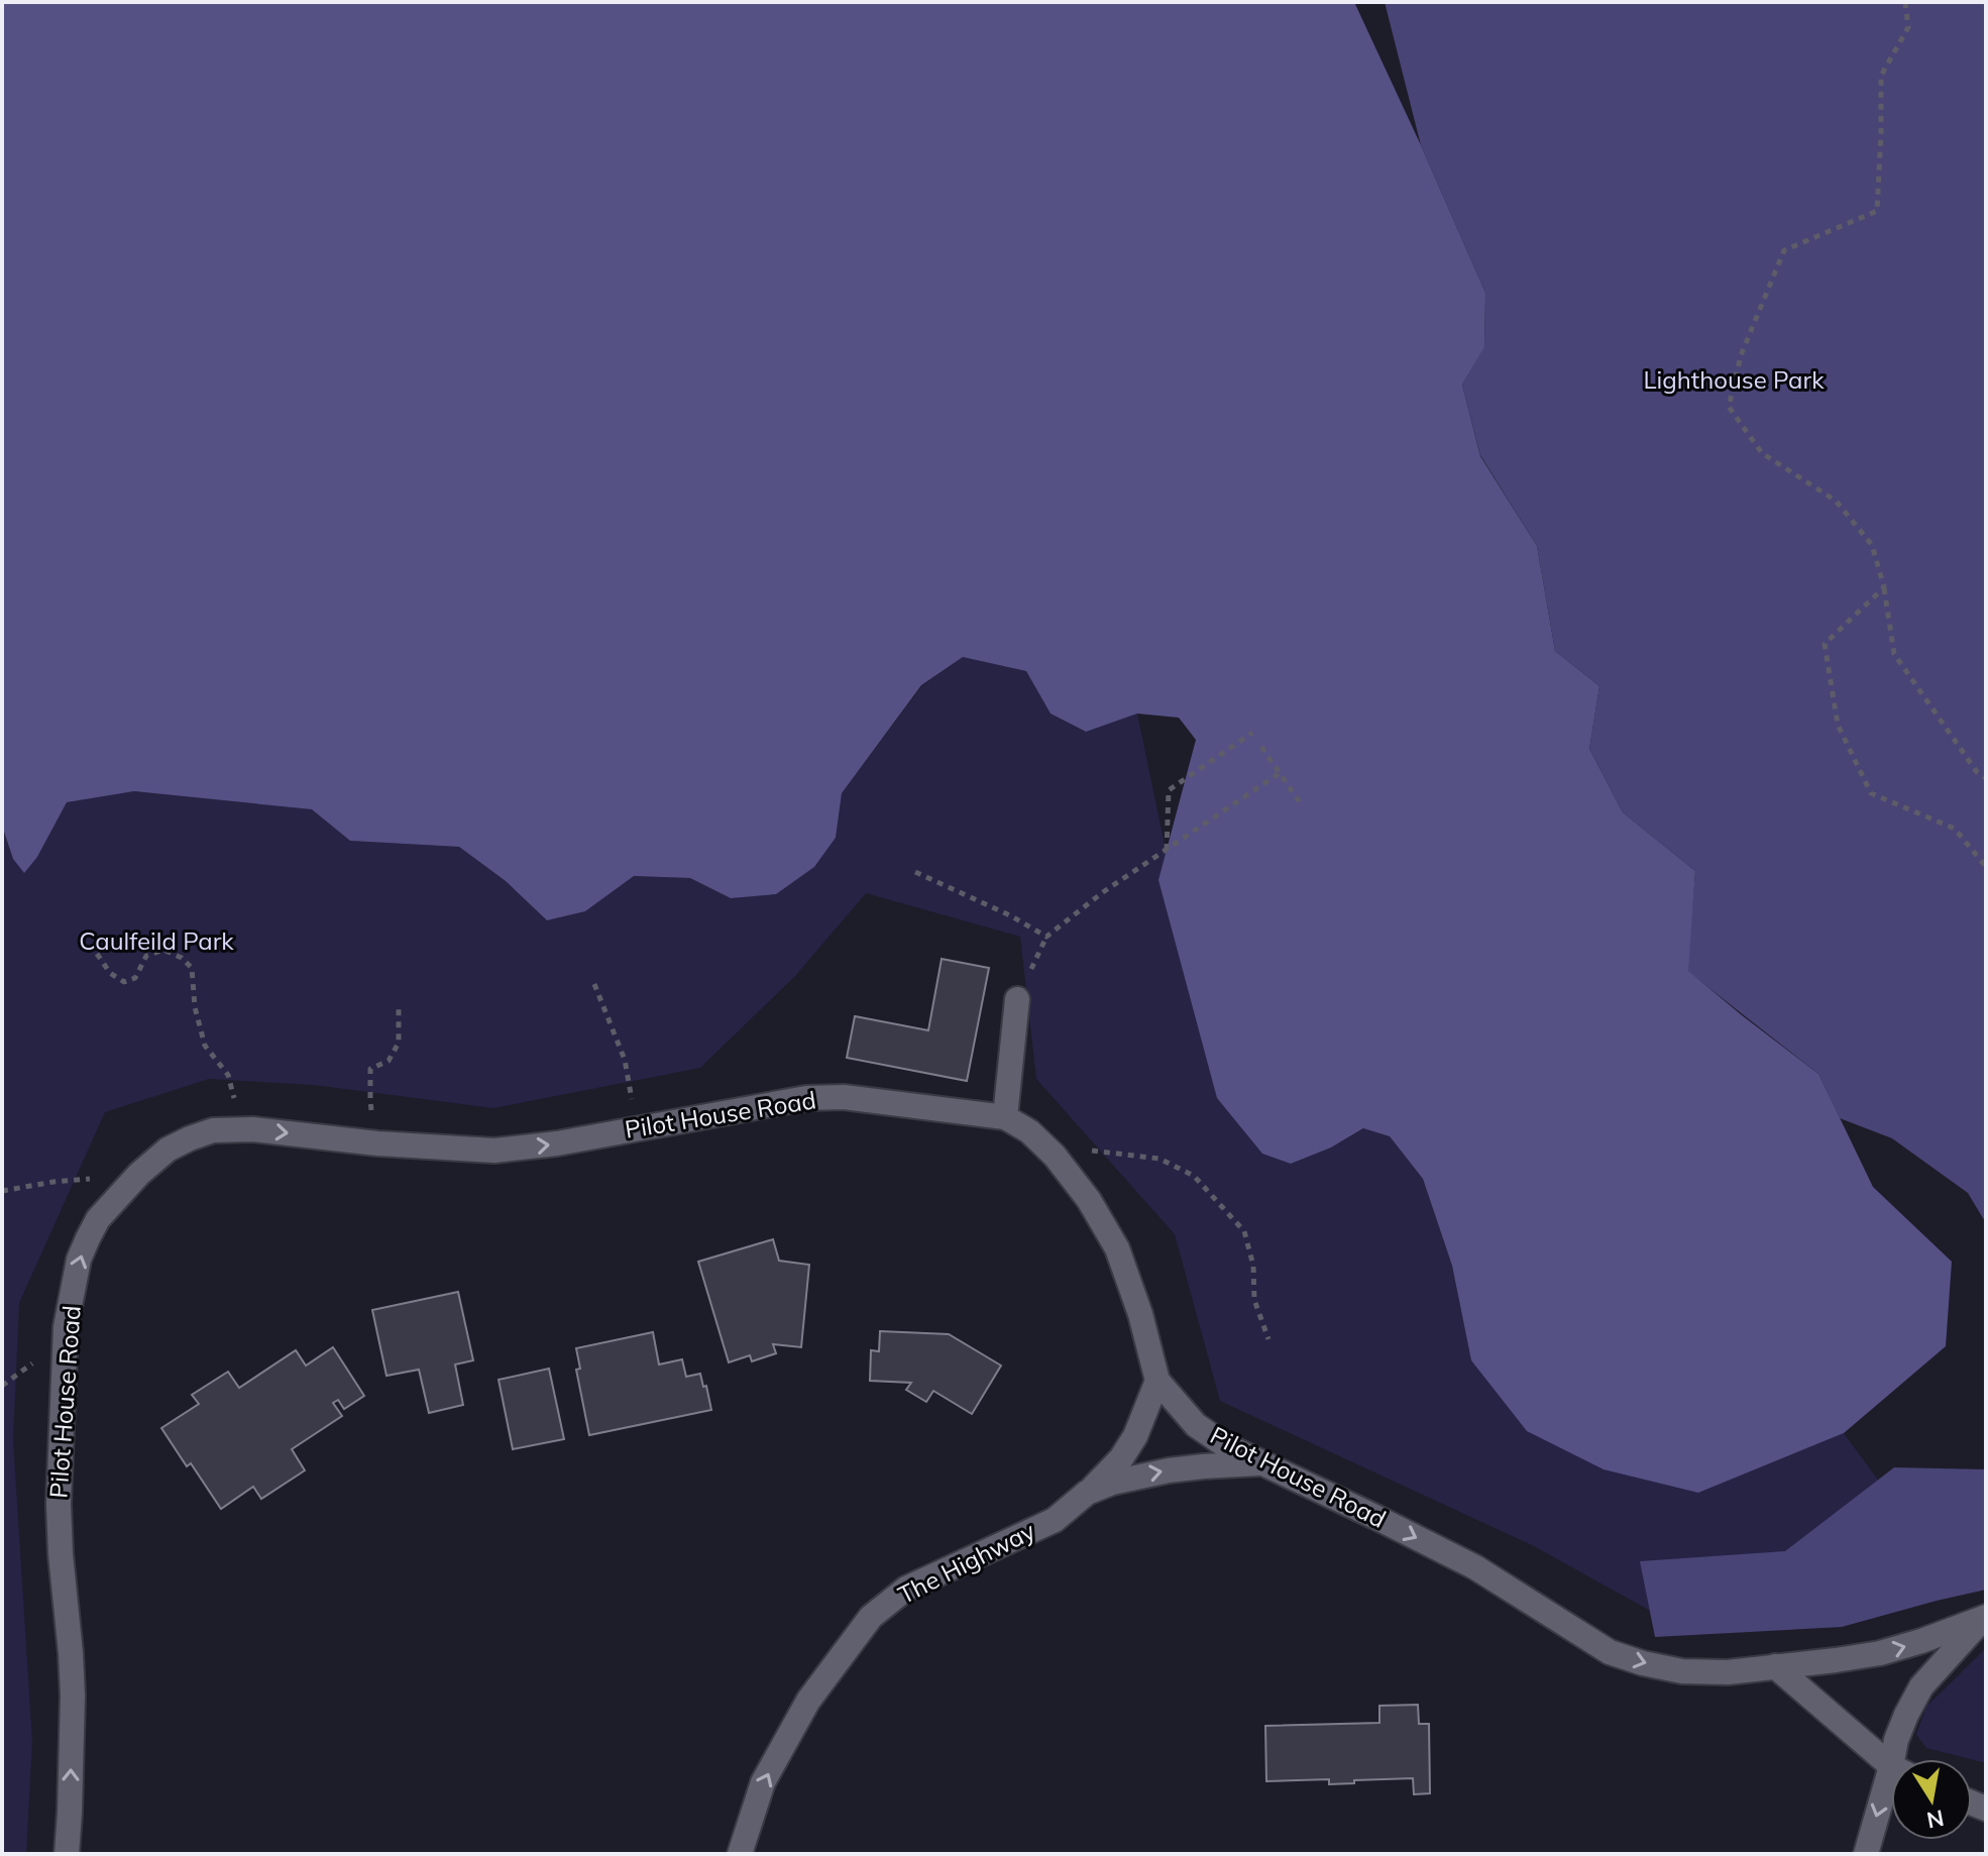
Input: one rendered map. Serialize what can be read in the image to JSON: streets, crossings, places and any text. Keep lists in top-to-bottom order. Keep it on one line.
{"streets":{"street":["Pilot House Road","The Highway"]},"crossings":[["Pilot House Road","The Highway"]],"one_way":["The Highway"],"parks":["Lighthouse Park","Caulfeild Park"],"north":"bottom"}
